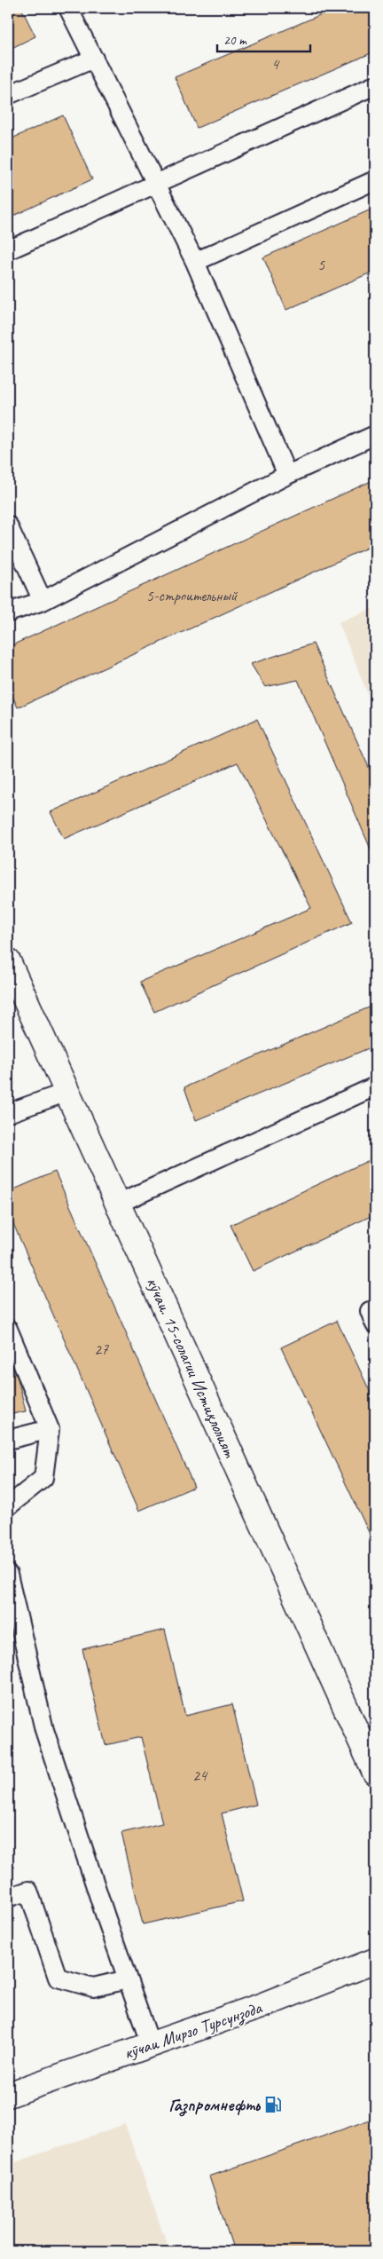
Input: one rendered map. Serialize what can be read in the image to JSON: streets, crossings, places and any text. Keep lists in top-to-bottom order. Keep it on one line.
{"streets":{"street":["кӯчаи. 15-солагии Истиқлолият","кӯчаи Мирзо Турсунзода"]},"places":{"fuel station":["Газпромнефть"]},"house_numbers":["4","5","5-строительный","27","24"],"scale_bar":"20 m"}
